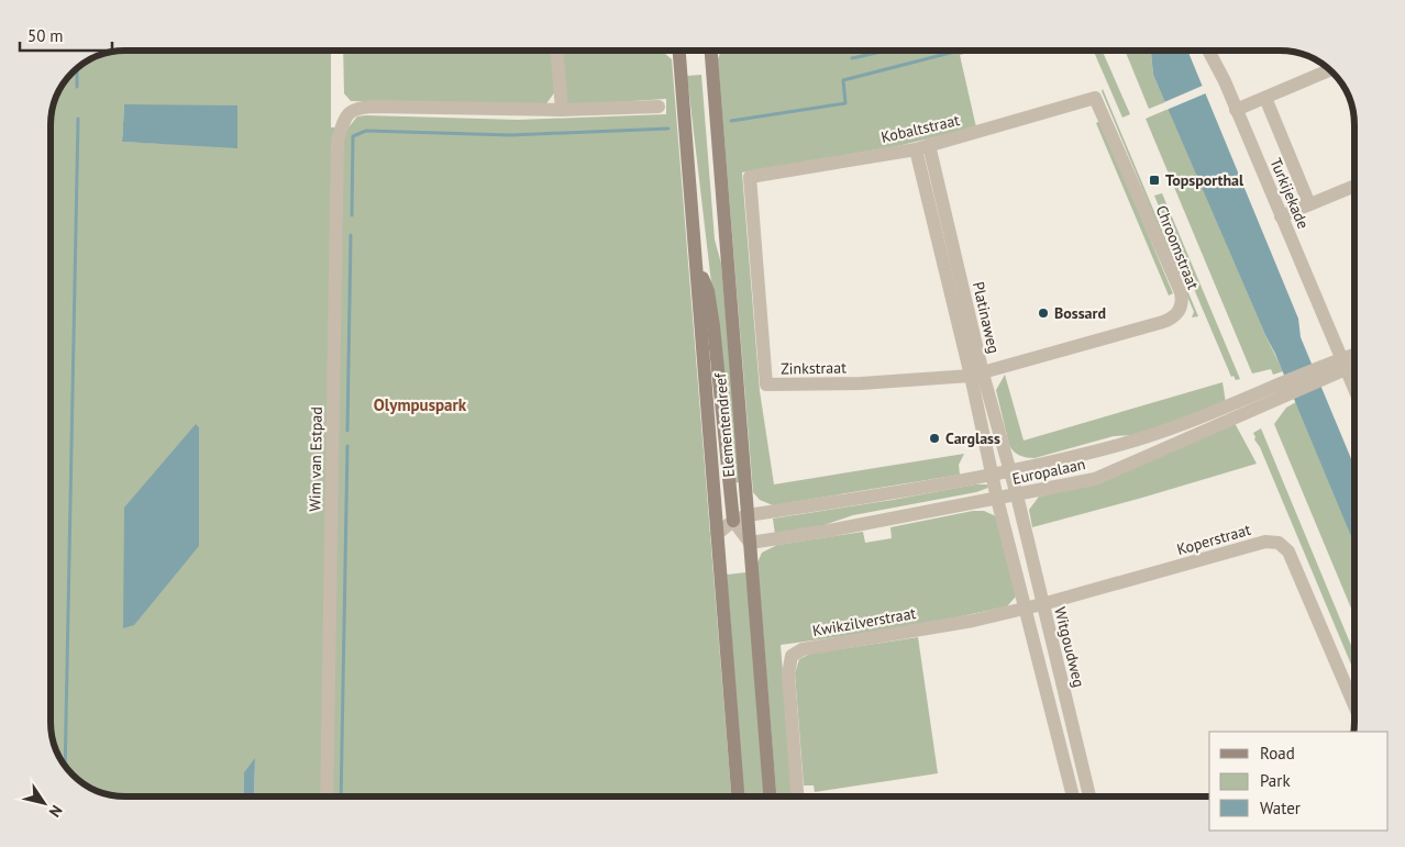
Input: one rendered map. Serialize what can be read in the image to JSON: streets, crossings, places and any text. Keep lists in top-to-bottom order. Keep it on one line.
{"streets":{"main road":["Elementendreef"],"street":["Kobaltstraat","Turkijekade","Chroomstraat","Platinaweg","Zinkstraat","Wim van Estpad","Europalaan","Koperstraat","Kwikzilverstraat","Witgoudweg"]},"crossings":[["Kobaltstraat","Chroomstraat"],["Kobaltstraat","Platinaweg"],["Kobaltstraat","Zinkstraat"],["Turkijekade","Europalaan"],["Chroomstraat","Platinaweg"],["Chroomstraat","Zinkstraat"],["Platinaweg","Zinkstraat"],["Platinaweg","Europalaan"],["Platinaweg","Witgoudweg"],["Elementendreef","Europalaan"],["Europalaan","Witgoudweg"],["Koperstraat","Kwikzilverstraat"],["Koperstraat","Witgoudweg"]],"districts":["Olympuspark"],"places":{"transit":["Topsporthal"],"other":["Bossard","Carglass"]},"legend":["Road","Park","Water"],"scale_bar":"50 m","north":"bottom right"}
